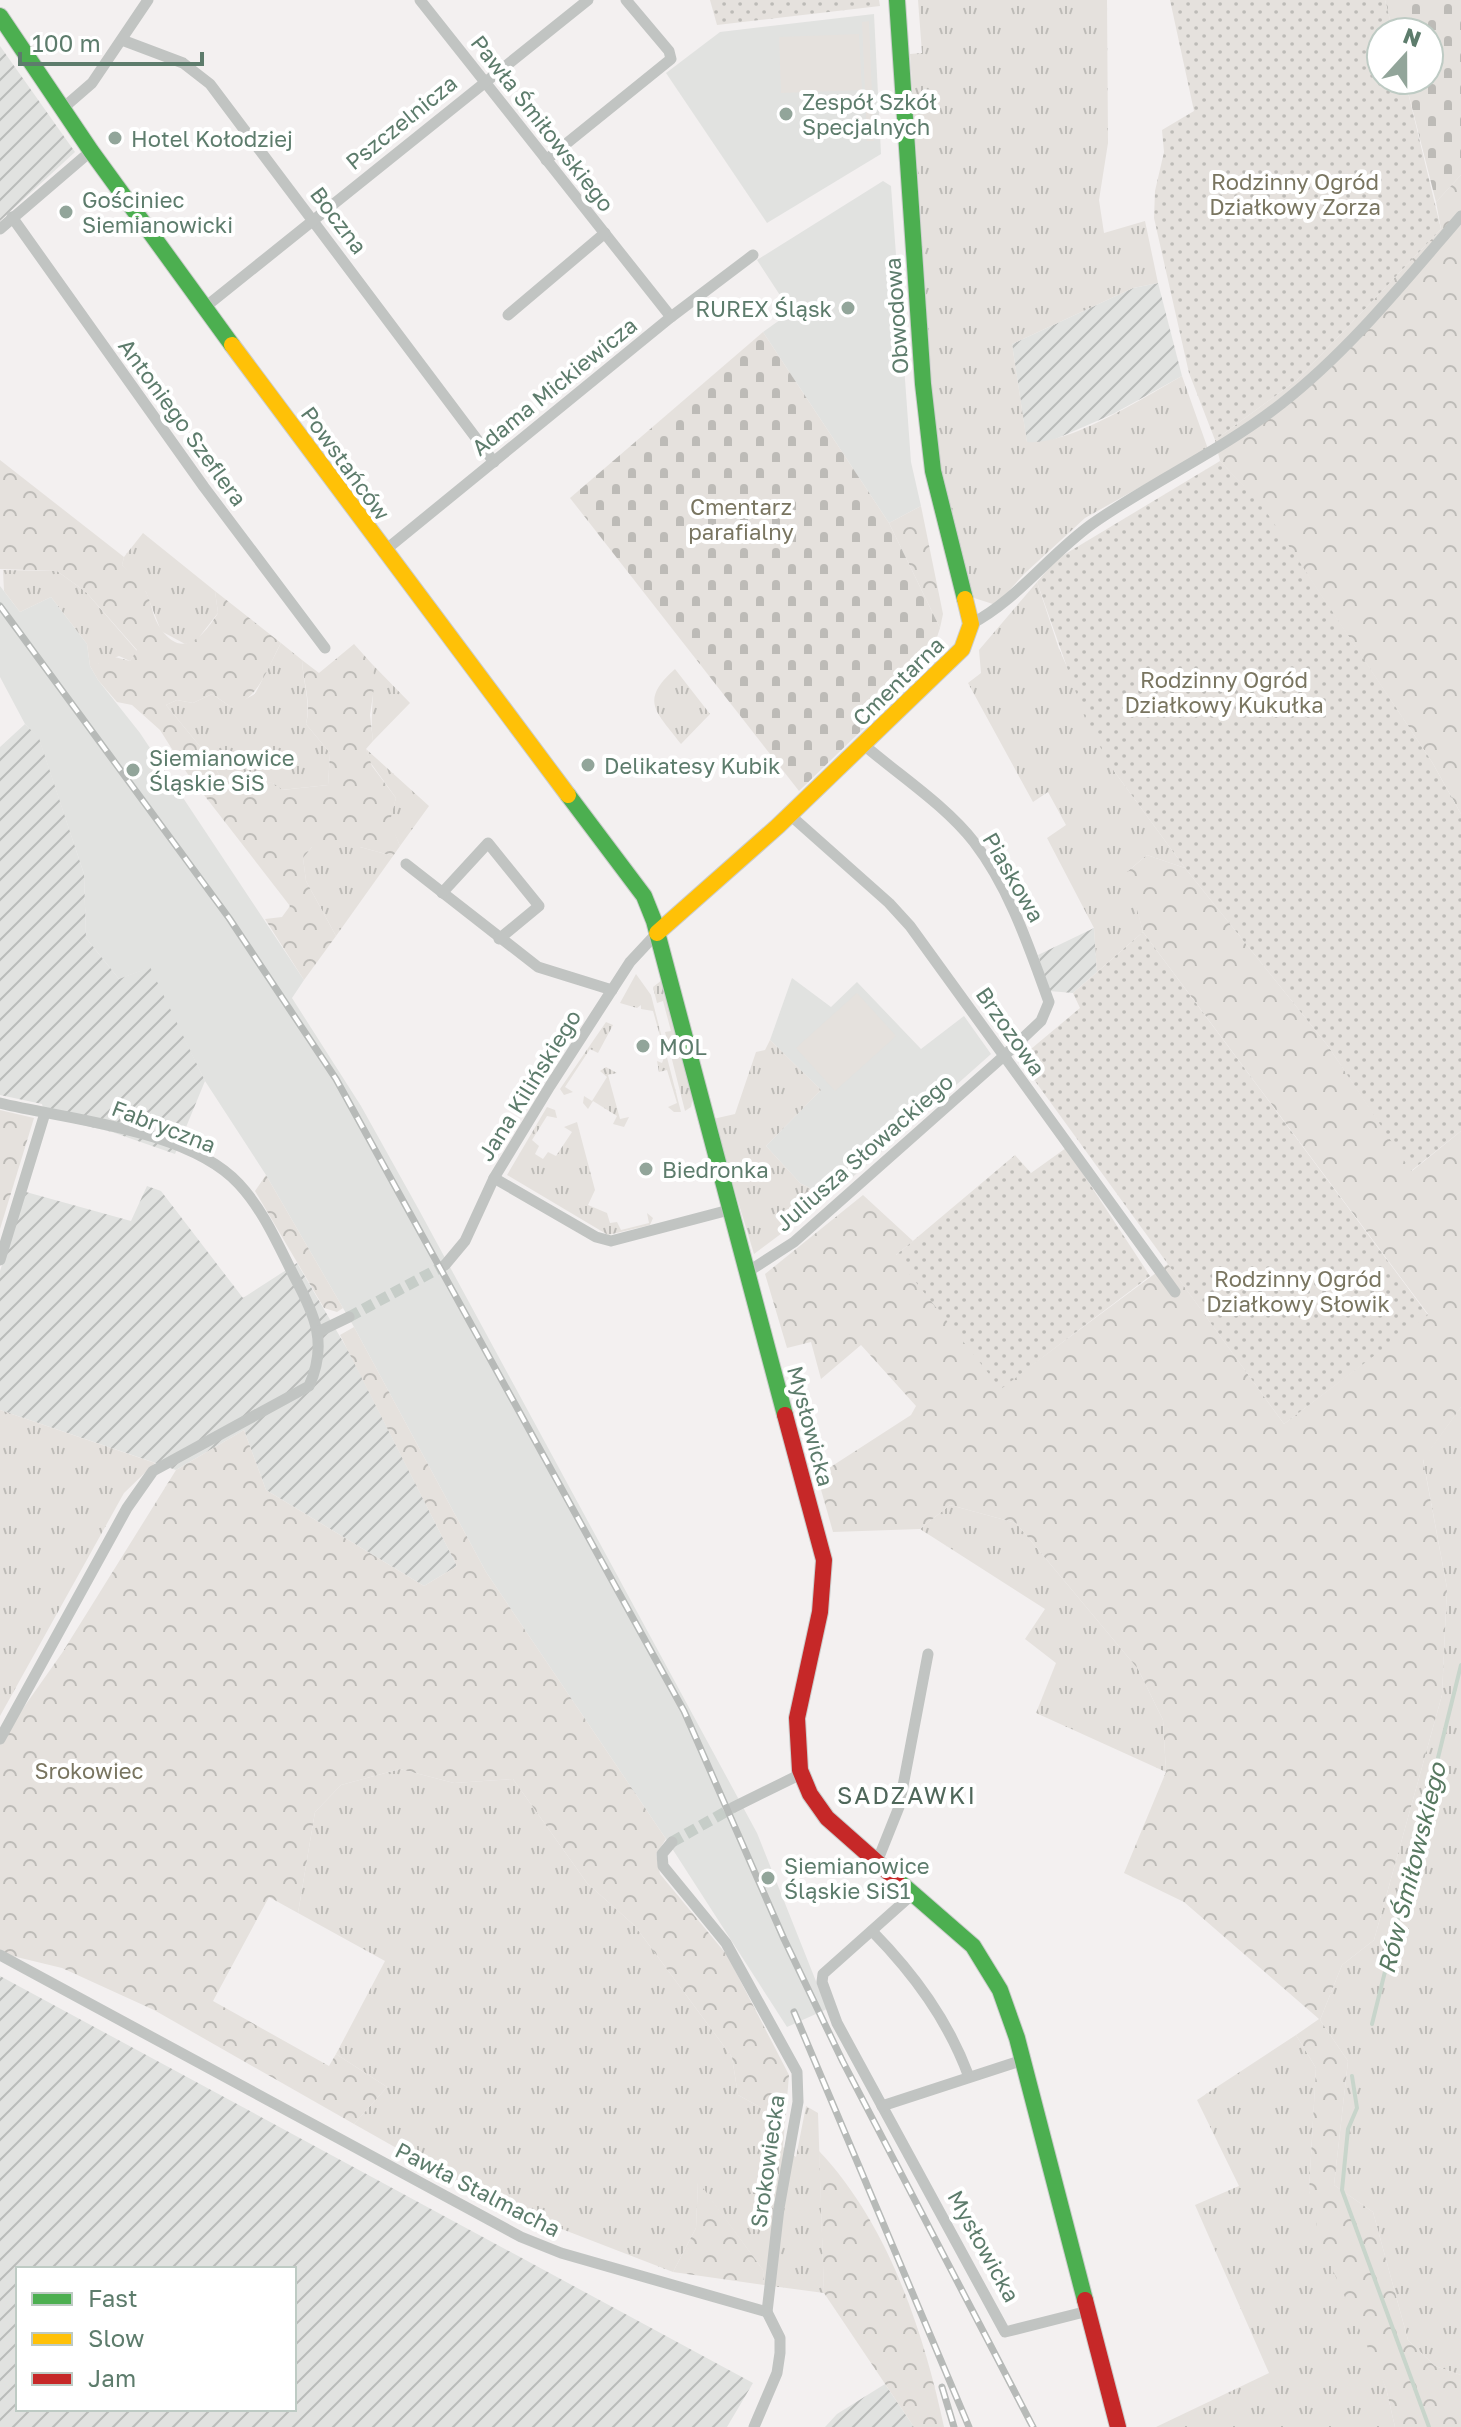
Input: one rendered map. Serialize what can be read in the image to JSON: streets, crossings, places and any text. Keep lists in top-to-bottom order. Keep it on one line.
{"streets":{"street":["Pszczelnicza","Pawła Śmiłowskiego","Boczna","Obwodowa","Adama Mickiewicza","Antoniego Szeflera","Powstańców","Cmentarna","Piaskowa","Brzozowa","Jana Kilińskiego","Fabryczna","Juliusza Słowackiego","Mysłowicka","Srokowiecka","Pawła Stalmacha"]},"crossings":[["Pszczelnicza","Pawła Śmiłowskiego"],["Pszczelnicza","Boczna"],["Pszczelnicza","Powstańców"],["Pawła Śmiłowskiego","Adama Mickiewicza"],["Boczna","Adama Mickiewicza"],["Obwodowa","Cmentarna"],["Adama Mickiewicza","Powstańców"],["Powstańców","Cmentarna"],["Powstańców","Jana Kilińskiego"],["Powstańców","Mysłowicka"],["Cmentarna","Piaskowa"],["Cmentarna","Brzozowa"],["Cmentarna","Jana Kilińskiego"],["Cmentarna","Mysłowicka"],["Piaskowa","Brzozowa"],["Piaskowa","Juliusza Słowackiego"],["Brzozowa","Juliusza Słowackiego"],["Jana Kilińskiego","Mysłowicka"],["Juliusza Słowackiego","Mysłowicka"],["Srokowiecka","Pawła Stalmacha"]],"districts":["SADZAWKI"],"water":["Rów Śmiłowskiego"],"parks":["Rodzinny Ogród Działkowy Zorza","Cmentarz parafialny","Rodzinny Ogród Działkowy Kukułka","Rodzinny Ogród Działkowy Słowik","Srokowiec"],"places":["Zespół Szkół Specjalnych","Hotel Kołodziej","Gościniec Siemianowicki","RUREX Śląsk","Delikatesy Kubik","Siemianowice Śląskie SiS","MOL","Biedronka","Siemianowice Śląskie SiS1"],"legend":["Fast","Slow","Jam"],"scale_bar":"100 m","north":"top"}
